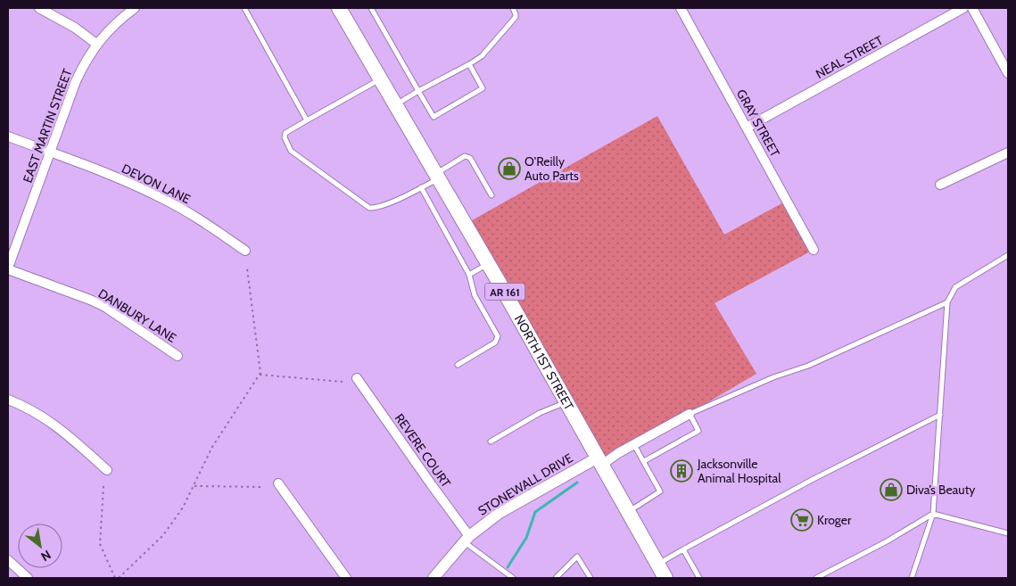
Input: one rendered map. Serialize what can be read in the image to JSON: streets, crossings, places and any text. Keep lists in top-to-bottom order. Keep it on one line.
{"streets":{"main road":["AR 161","NORTH 1ST STREET"],"street":["NEAL STREET","GRAY STREET","EAST MARTIN STREET","DEVON LANE","DANBURY LANE","REVERE COURT","STONEWALL DRIVE"]},"crossings":[["NEAL STREET","GRAY STREET"],["EAST MARTIN STREET","DEVON LANE"],["EAST MARTIN STREET","DANBURY LANE"],["NORTH 1ST STREET","STONEWALL DRIVE"],["REVERE COURT","STONEWALL DRIVE"]],"places":{"shop":["O'Reilly Auto Parts","Diva’s Beauty"],"building":["Jacksonville Animal Hospital"],"supermarket":["Kroger"]},"north":"bottom right"}
